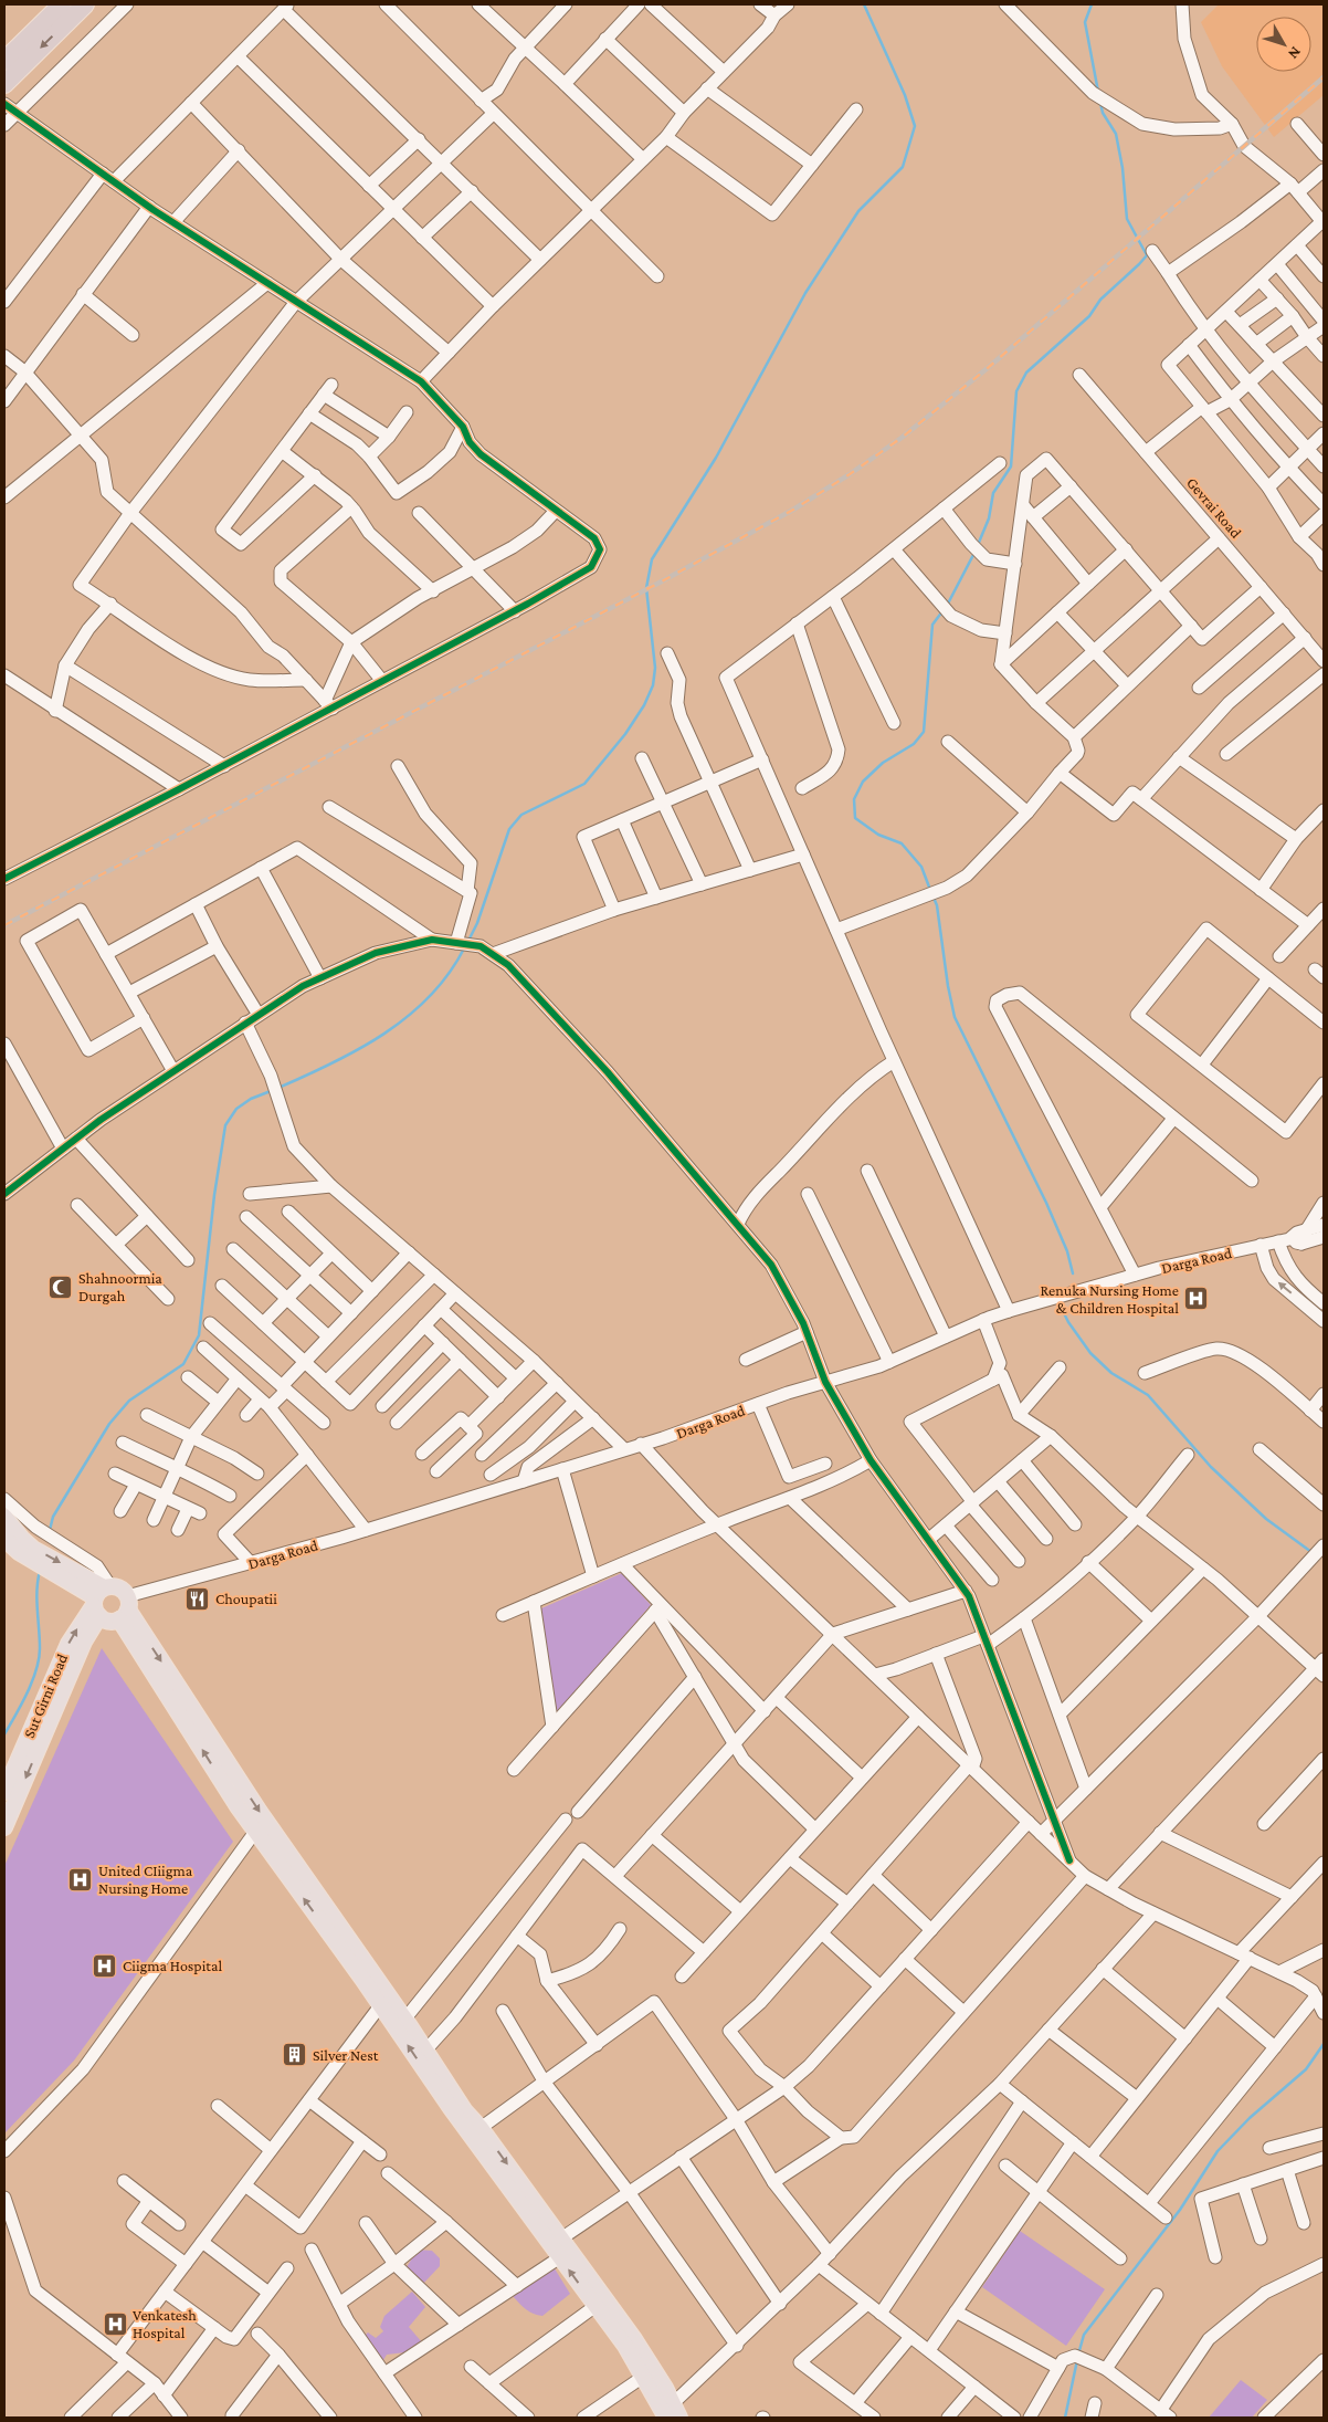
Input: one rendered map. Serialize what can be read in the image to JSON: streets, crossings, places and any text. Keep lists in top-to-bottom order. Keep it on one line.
{"streets":{"main road":["Sut Girni Road"],"street":["Gevrai Road","Darga Road"]},"places":{"mosque":["Shahnoormia Durgah"],"hospital":["Renuka Nursing Home & Children Hospital","United CIiigma Nursing Home","Ciigma Hospital","Venkatesh Hospital"],"restaurant":["Choupatii"],"building":["Silver Nest"]},"north":"bottom right"}
